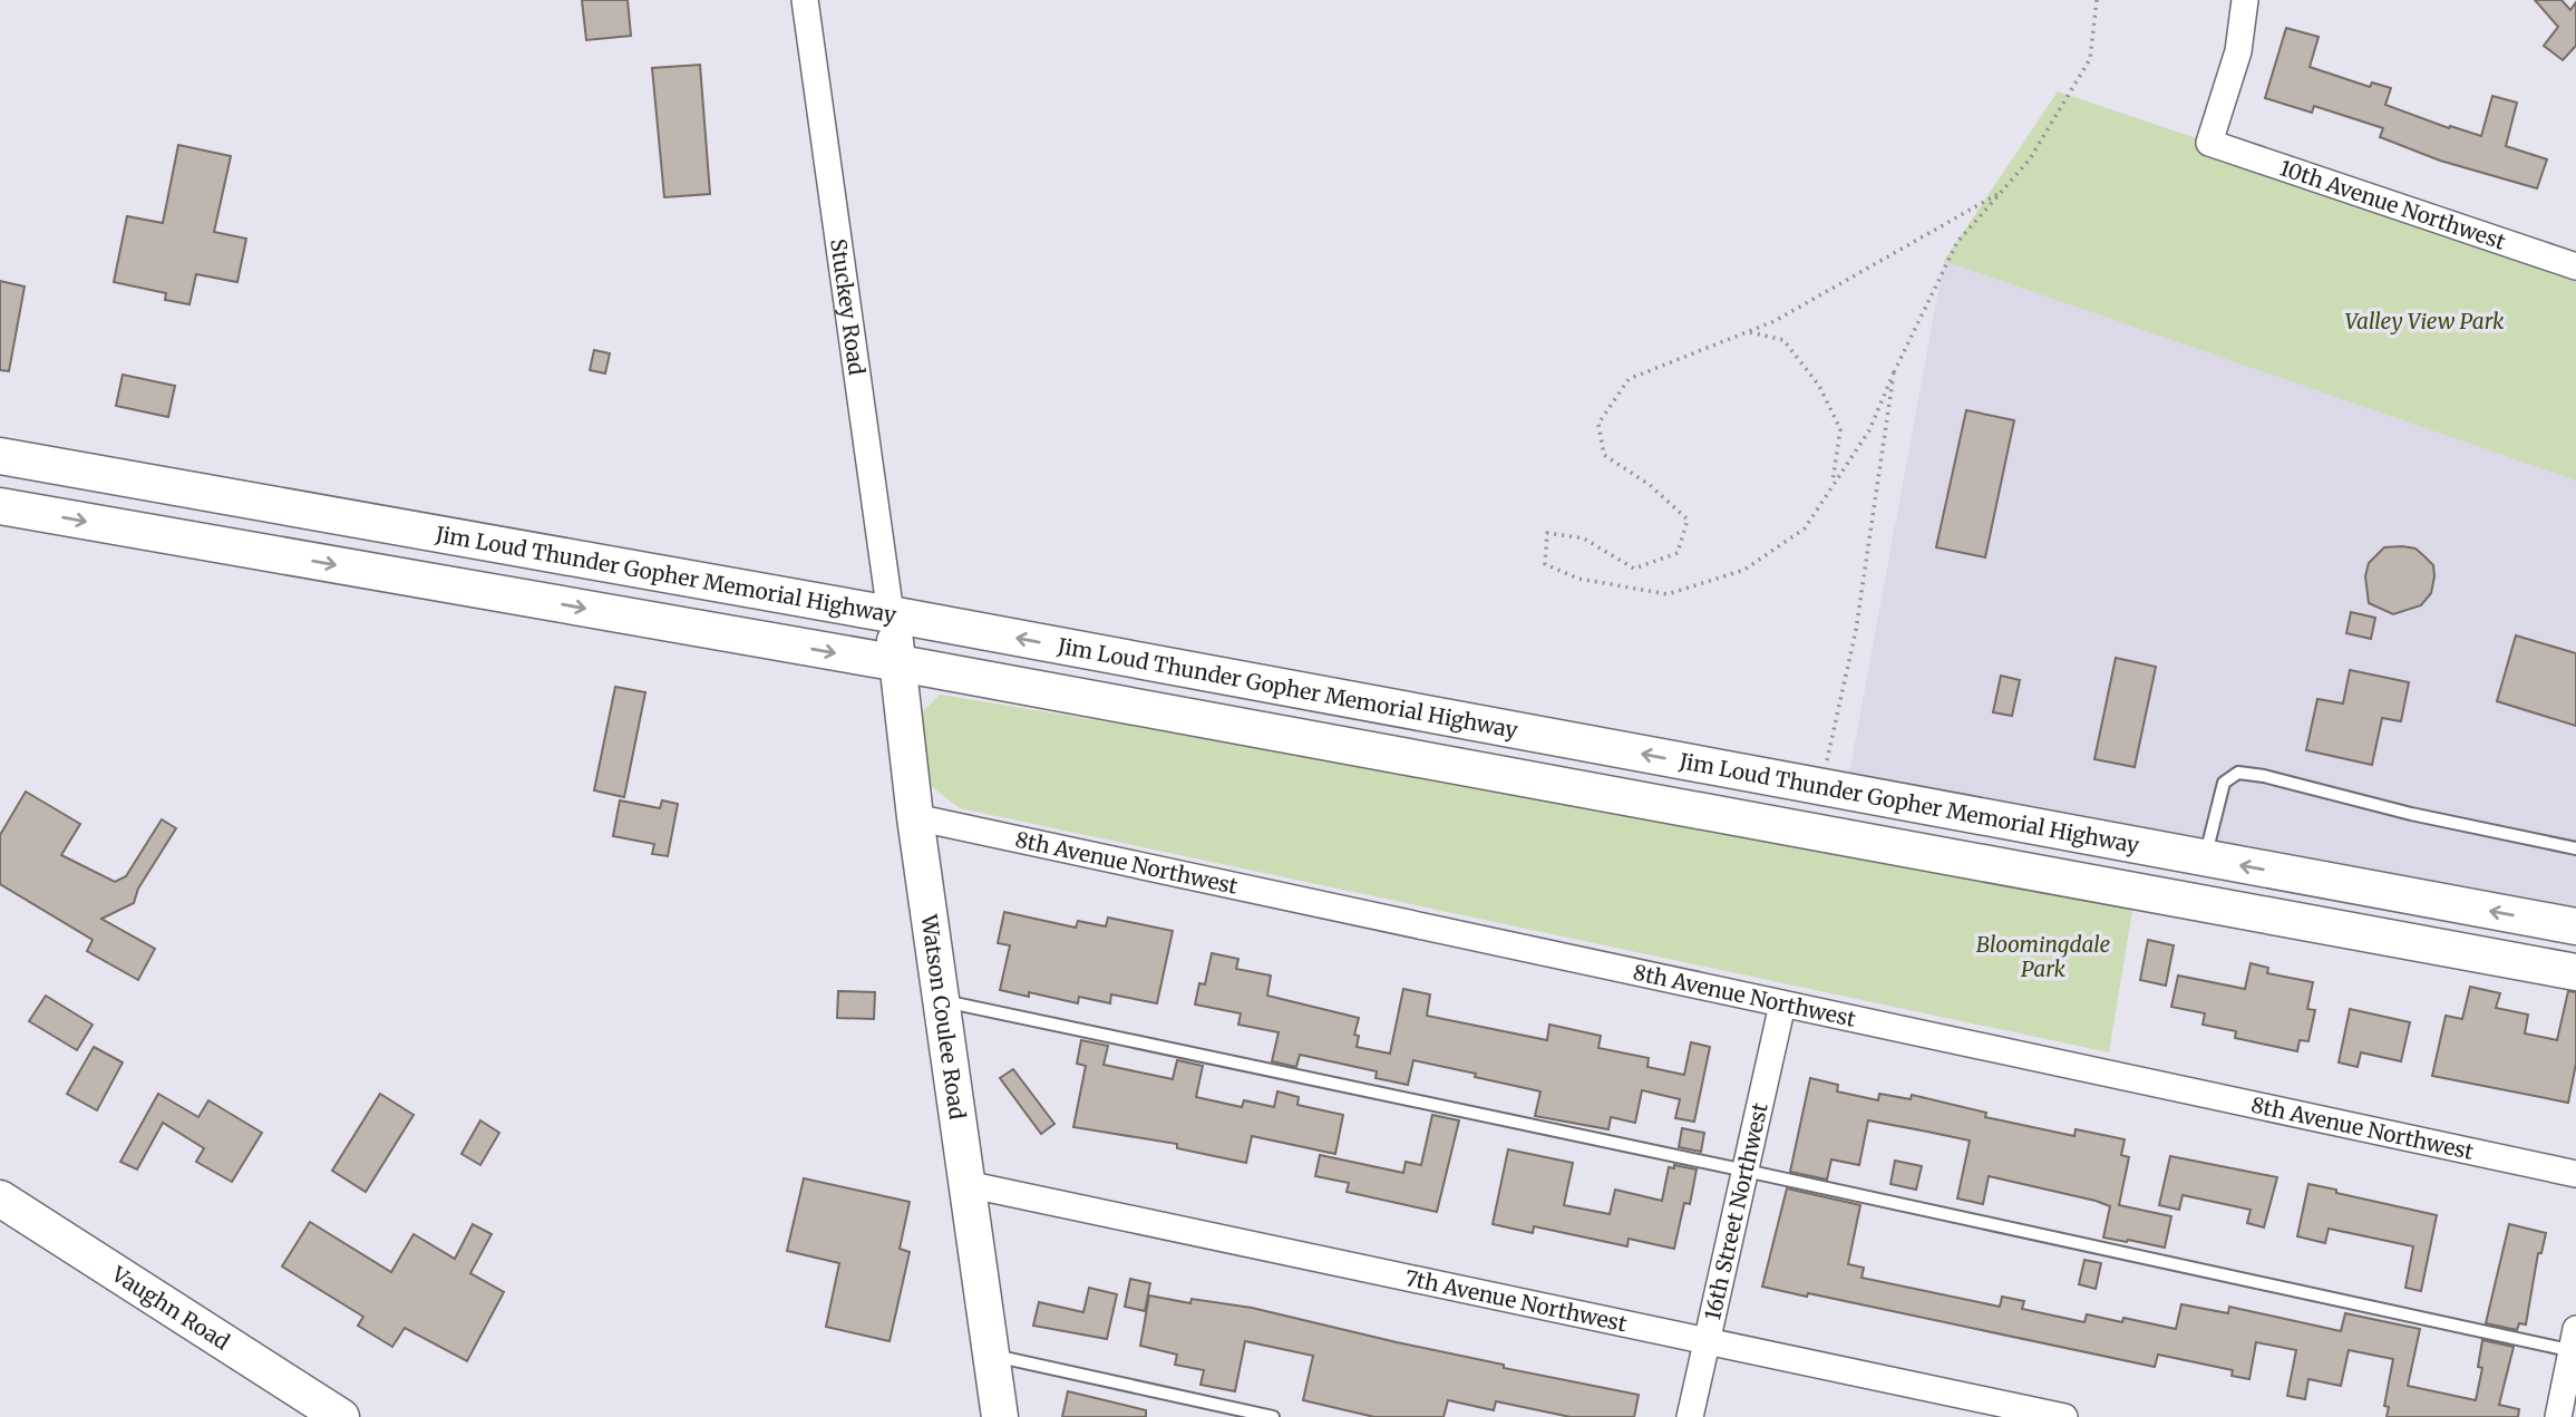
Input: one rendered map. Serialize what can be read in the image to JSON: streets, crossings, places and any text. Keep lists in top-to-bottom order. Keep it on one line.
{"streets":{"main road":["Jim Loud Thunder Gopher Memorial Highway","Watson Coulee Road","Vaughn Road"],"street":["10th Avenue Northwest","Stuckey Road","8th Avenue Northwest","16th Street Northwest","7th Avenue Northwest"]},"crossings":[["Stuckey Road","Jim Loud Thunder Gopher Memorial Highway"],["Stuckey Road","Watson Coulee Road"],["Jim Loud Thunder Gopher Memorial Highway","Watson Coulee Road"],["8th Avenue Northwest","Watson Coulee Road"],["8th Avenue Northwest","16th Street Northwest"],["Watson Coulee Road","7th Avenue Northwest"],["16th Street Northwest","7th Avenue Northwest"]],"parks":["Valley View Park","Bloomingdale Park"]}
